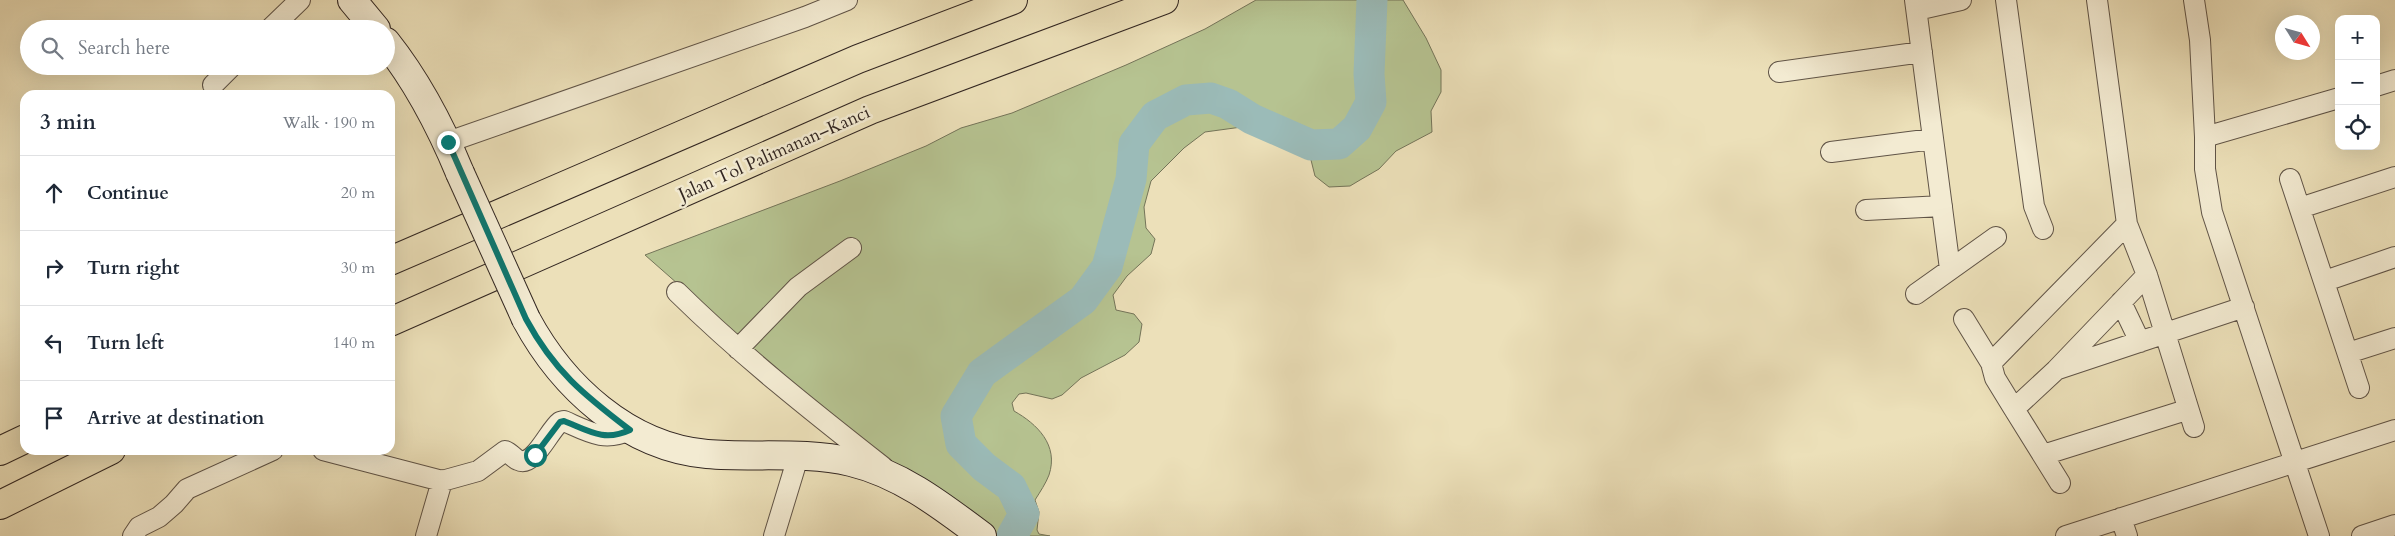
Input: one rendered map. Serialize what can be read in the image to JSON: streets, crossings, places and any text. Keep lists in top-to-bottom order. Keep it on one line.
{"streets":{"highway":["Jalan Tol Palimanan–Kanci"]},"north":"bottom right","page":{"map_buttons":["+","−"],"search":"Search here","heading":["3 min","Walk · 190 m"],"list":[["Continue","20 m"],["Turn right","30 m"],["Turn left","140 m"],"Arrive at destination"]}}
